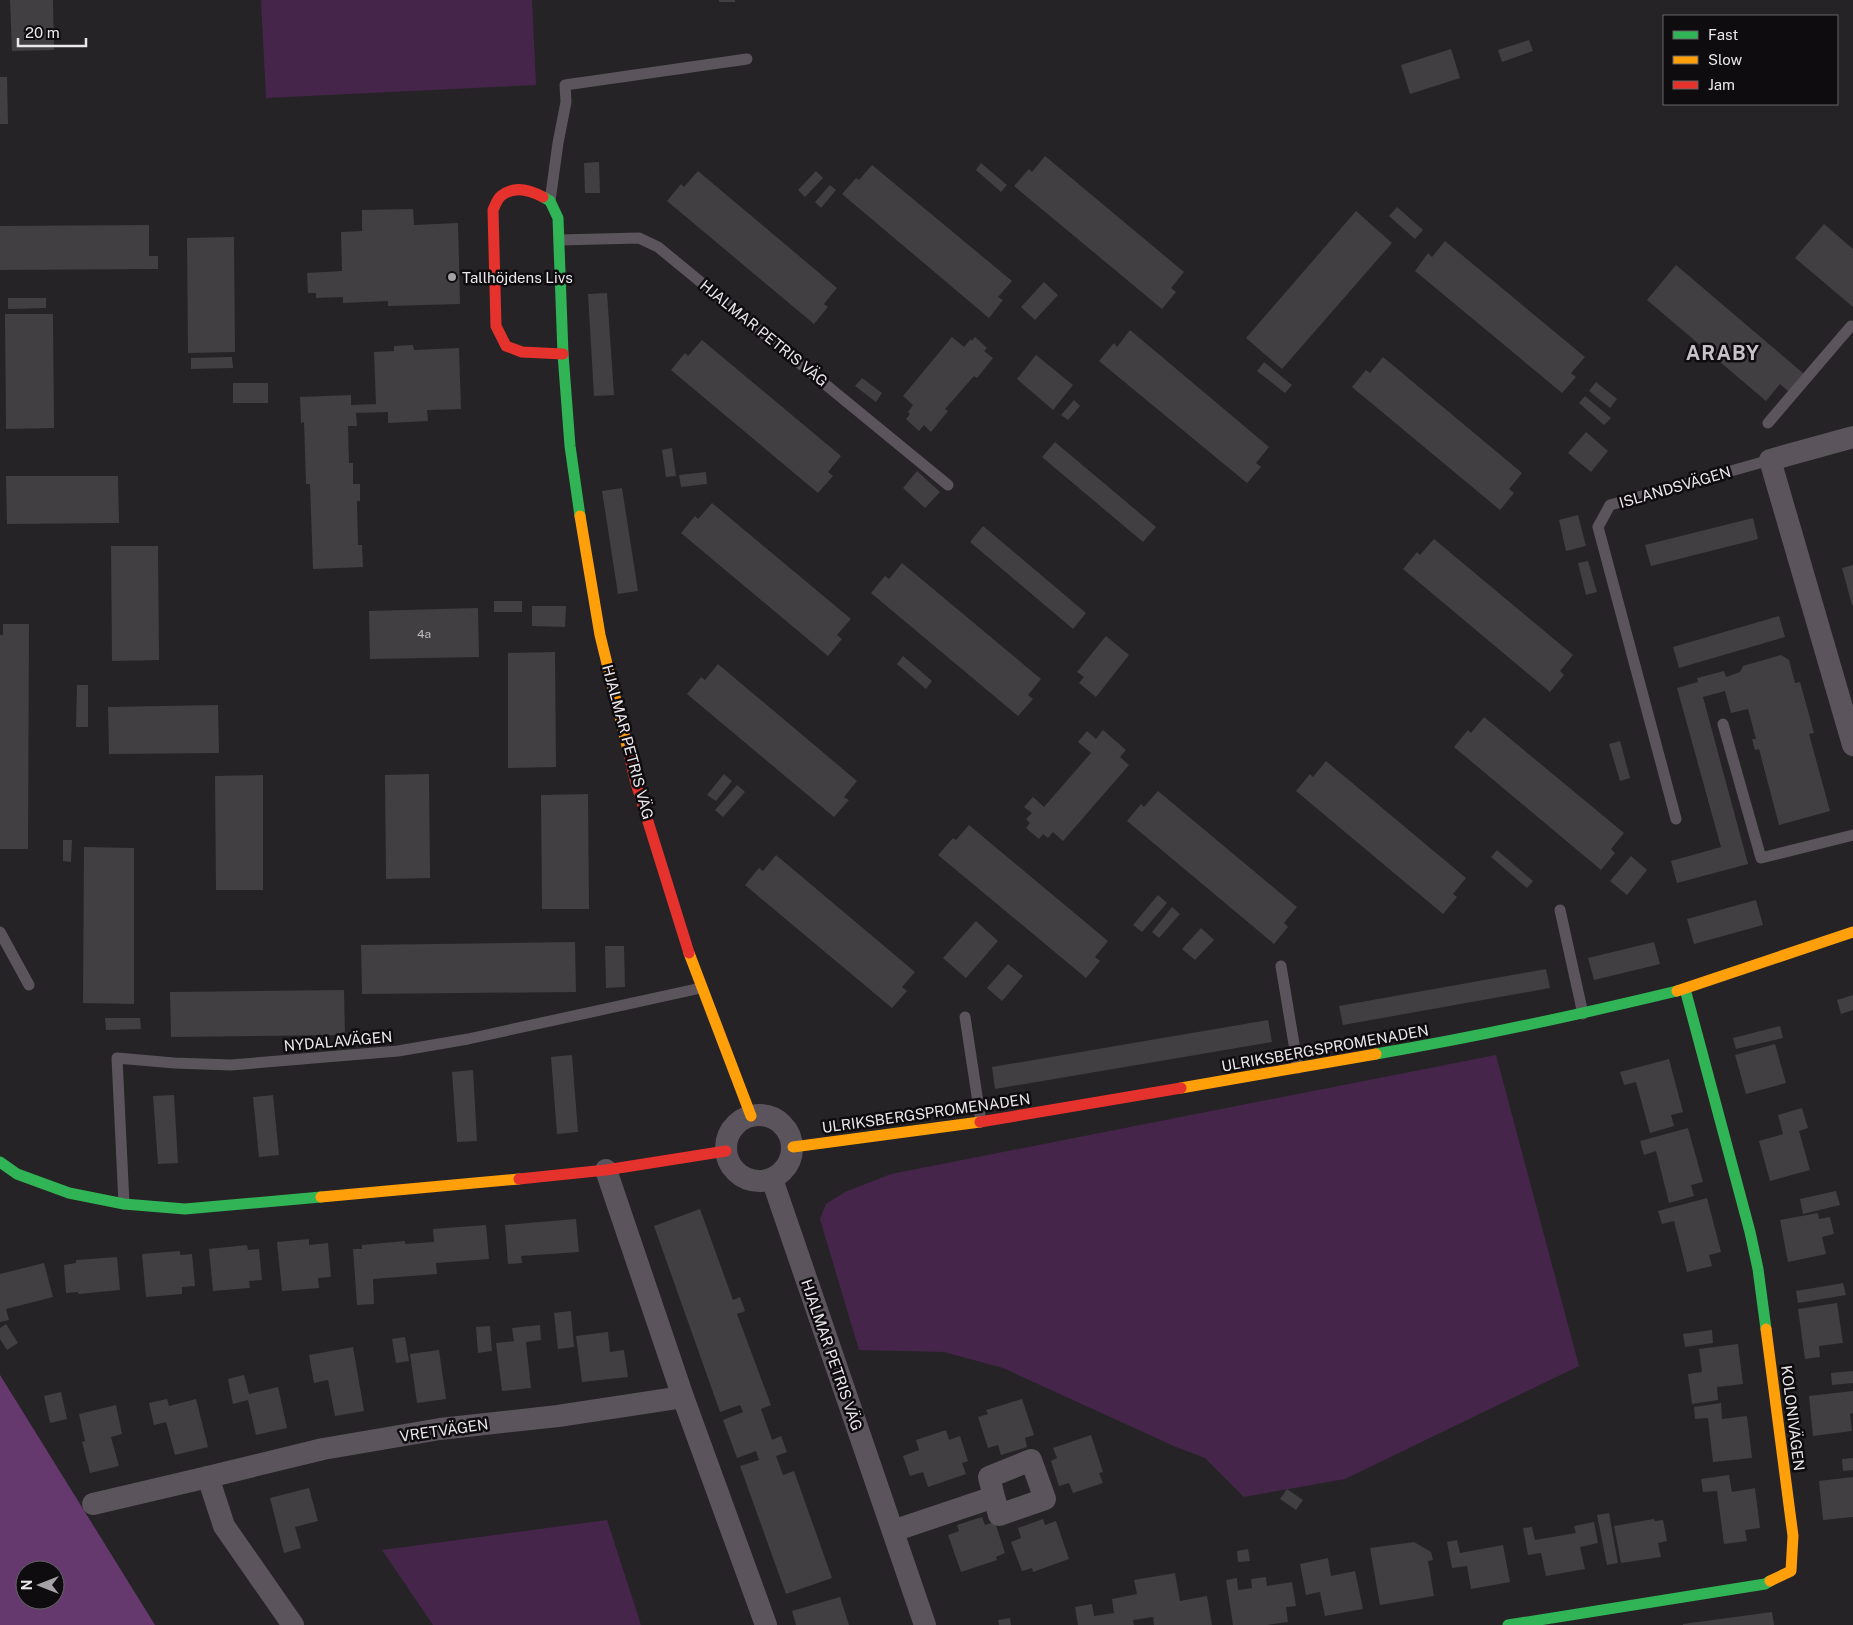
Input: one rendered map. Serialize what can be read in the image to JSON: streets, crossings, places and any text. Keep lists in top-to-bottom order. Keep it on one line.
{"streets":{"street":["HJALMAR PETRIS VÄG","ULRIKSBERGSPROMENADEN","KOLONIVÄGEN","VRETVÄGEN"],"lane":["ISLANDSVÄGEN","NYDALAVÄGEN"]},"crossings":[["HJALMAR PETRIS VÄG","NYDALAVÄGEN"],["HJALMAR PETRIS VÄG","ULRIKSBERGSPROMENADEN"],["ULRIKSBERGSPROMENADEN","KOLONIVÄGEN"]],"districts":["ARABY"],"places":["Tallhöjdens Livs"],"house_numbers":["4a"],"legend":["Fast","Slow","Jam"],"scale_bar":"20 m","north":"left"}
